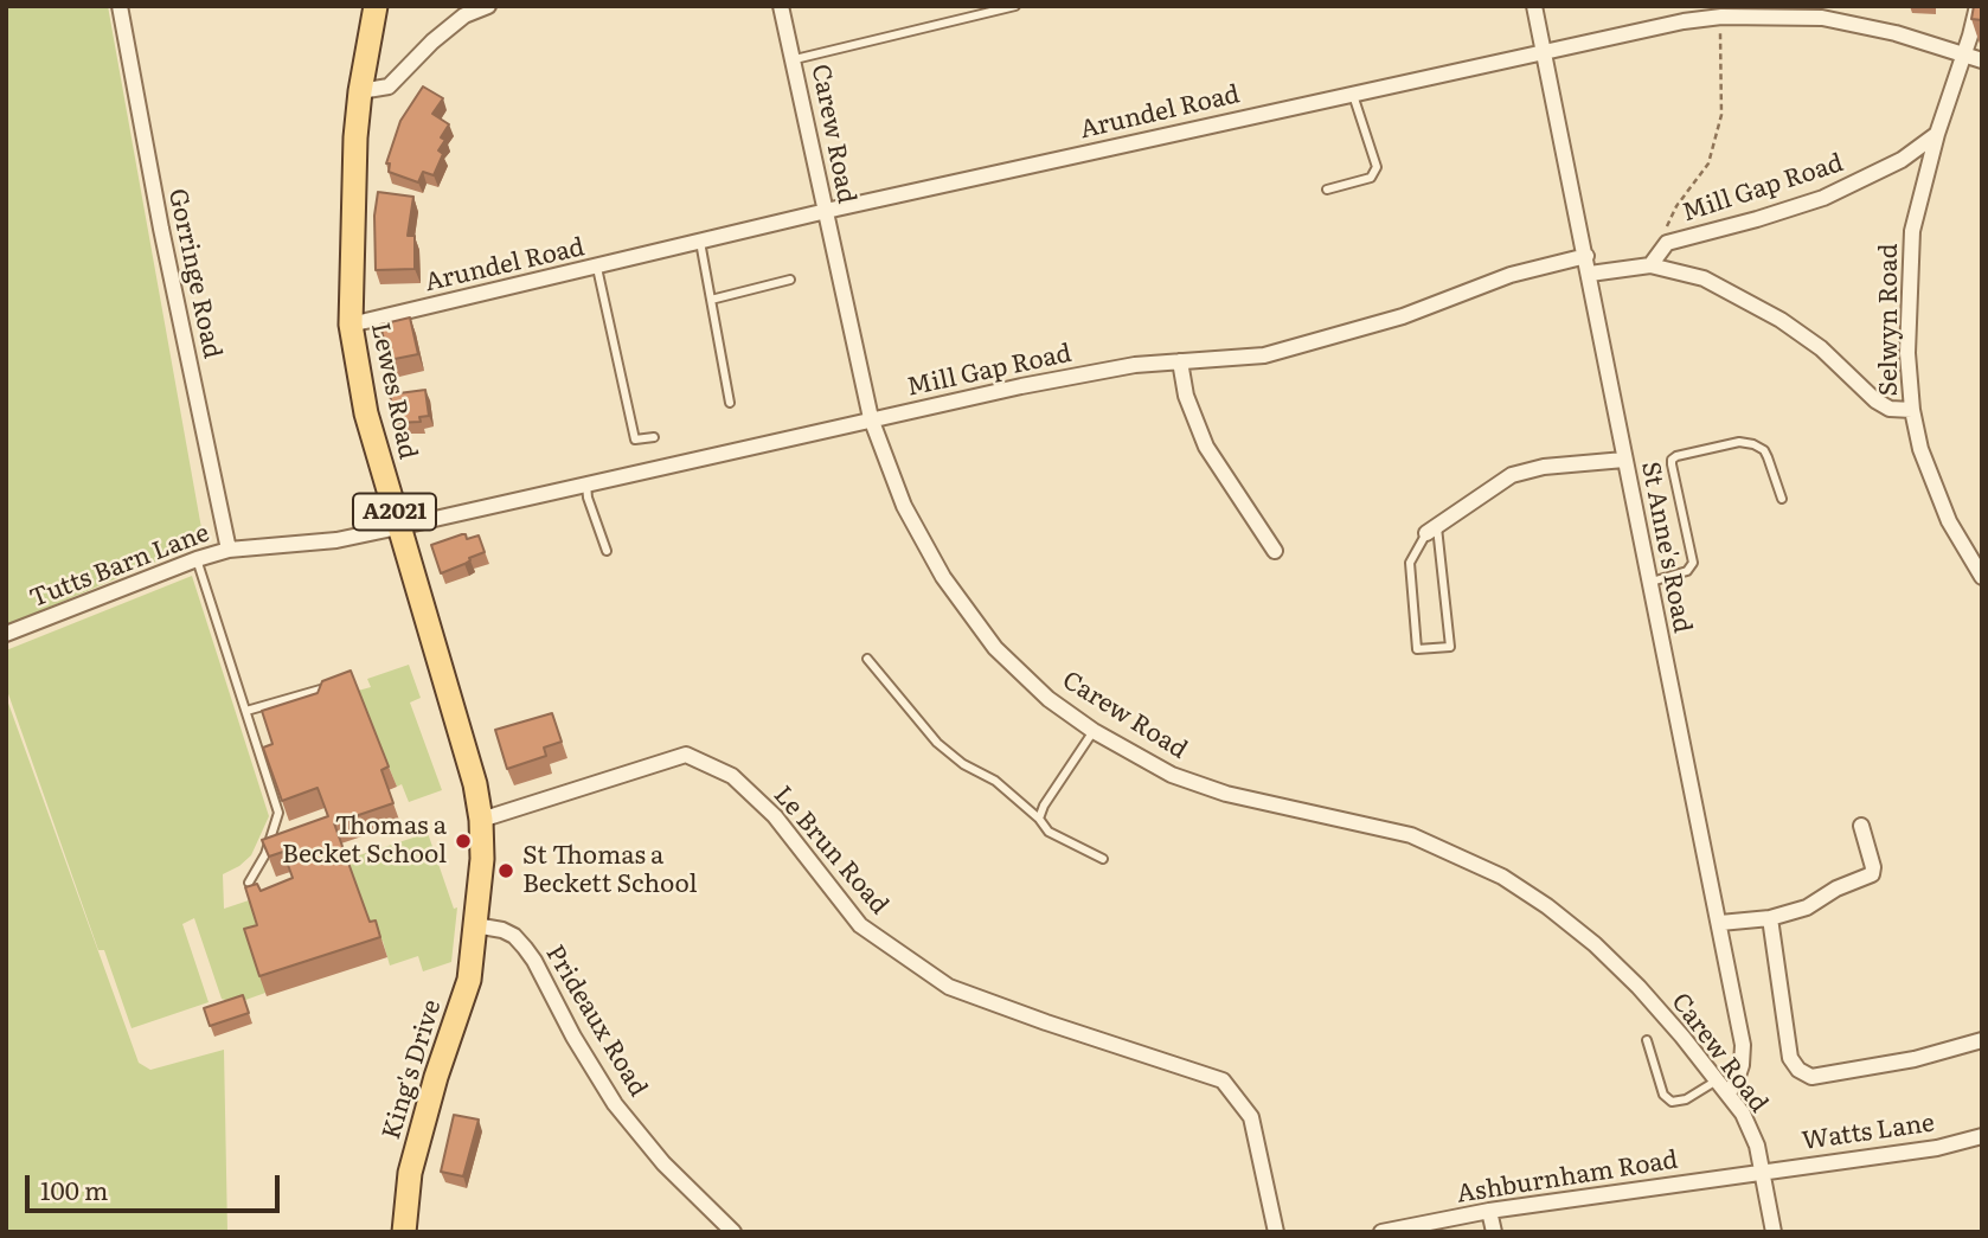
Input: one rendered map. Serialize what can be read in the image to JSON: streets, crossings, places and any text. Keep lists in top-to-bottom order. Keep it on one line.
{"streets":{"main road":["Lewes Road","A2021","King's Drive"],"street":["Arundel Road","Carew Road","Mill Gap Road","Gorringe Road","Selwyn Road","St Anne's Road","Tutts Barn Lane","Le Brun Road","Prideaux Road","Watts Lane","Ashburnham Road"]},"crossings":[["Arundel Road","Carew Road"],["Arundel Road","Selwyn Road"],["Arundel Road","Lewes Road"],["Arundel Road","St Anne's Road"],["Carew Road","Mill Gap Road"],["Carew Road","St Anne's Road"],["Carew Road","Watts Lane"],["Carew Road","Ashburnham Road"],["Mill Gap Road","Selwyn Road"],["Mill Gap Road","Lewes Road"],["Mill Gap Road","St Anne's Road"],["Mill Gap Road","Tutts Barn Lane"],["Gorringe Road","Tutts Barn Lane"],["Lewes Road","Tutts Barn Lane"],["Lewes Road","Le Brun Road"],["Lewes Road","Prideaux Road"],["Lewes Road","King's Drive"],["Prideaux Road","King's Drive"],["Watts Lane","Ashburnham Road"]],"places":["Thomas a Becket School","St Thomas a Beckett School"],"scale_bar":"100 m"}
